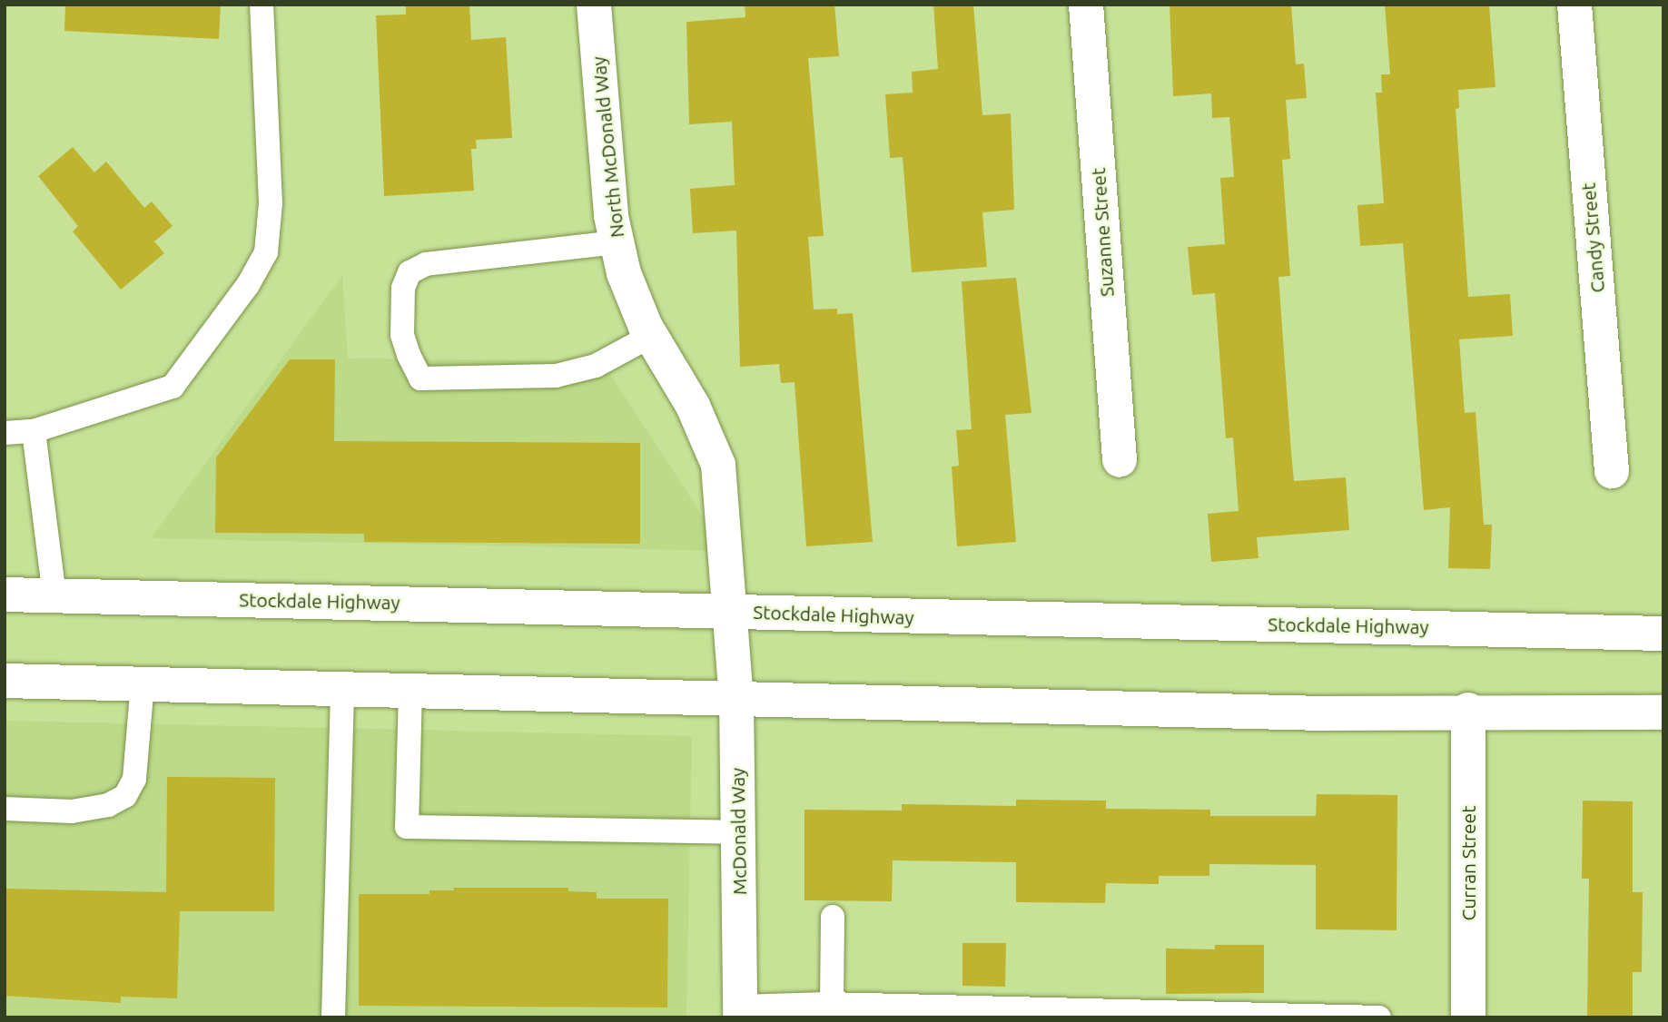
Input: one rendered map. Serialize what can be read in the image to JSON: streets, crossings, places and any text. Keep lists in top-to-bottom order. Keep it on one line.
{"streets":{"main road":["North McDonald Way","Suzanne Street","Candy Street","Stockdale Highway","McDonald Way","Curran Street"]},"crossings":[["North McDonald Way","Stockdale Highway"],["North McDonald Way","McDonald Way"]]}
